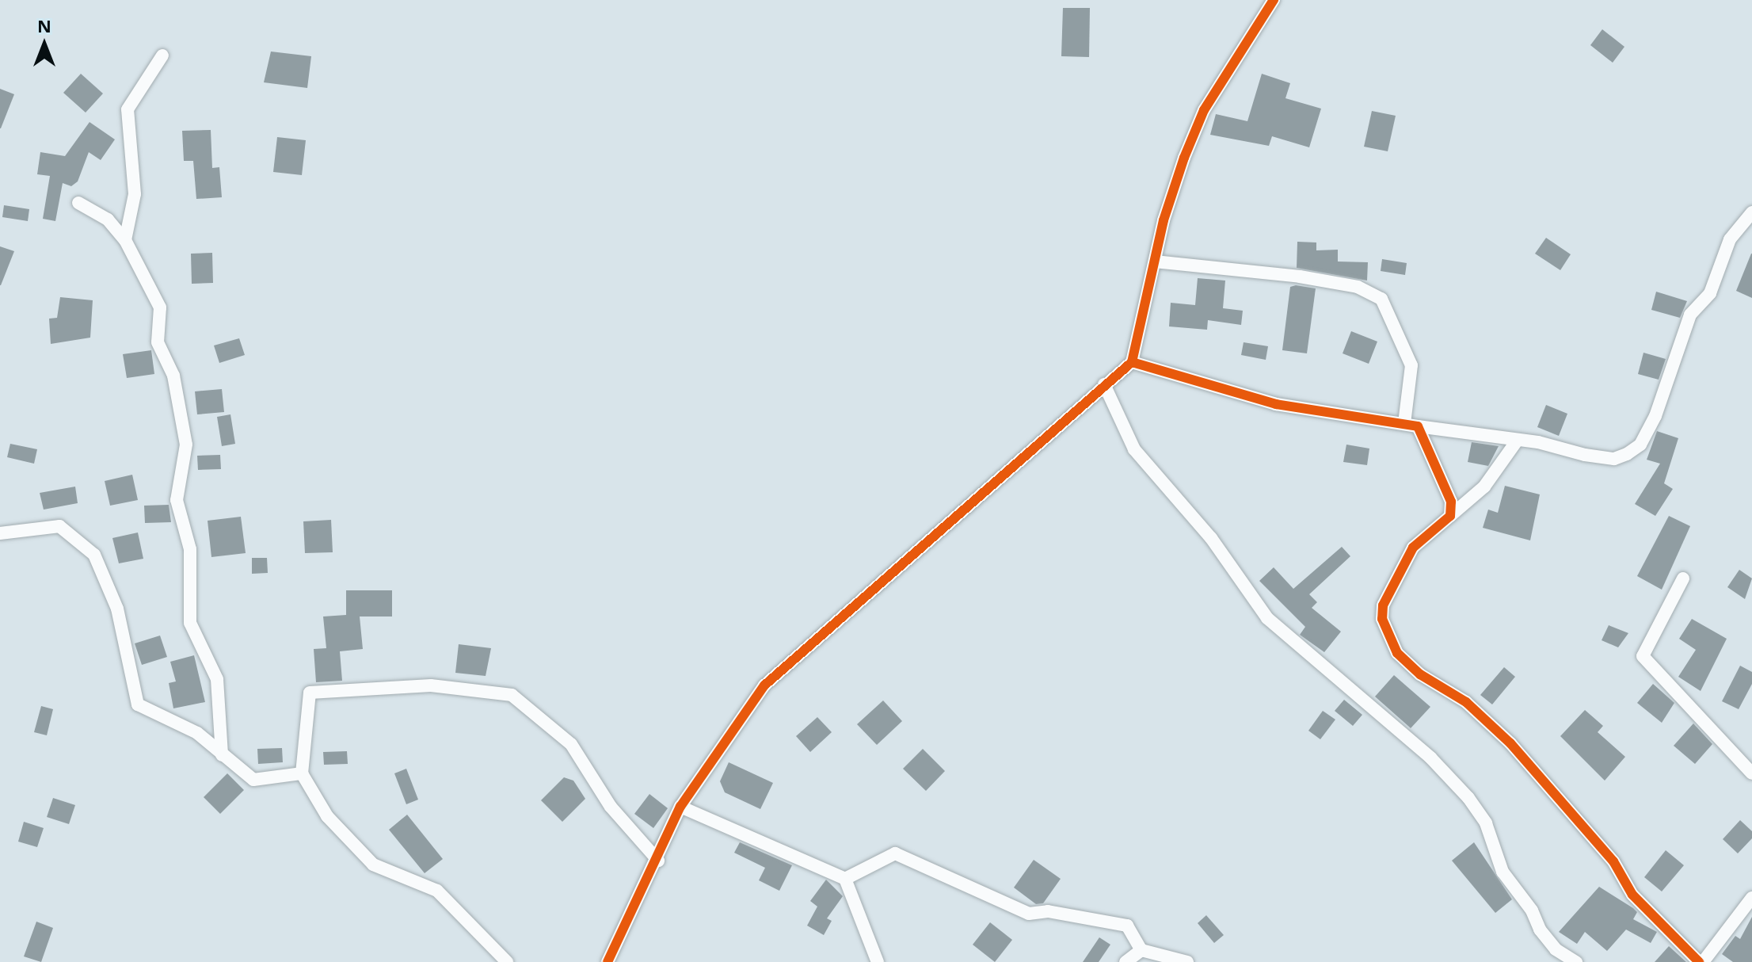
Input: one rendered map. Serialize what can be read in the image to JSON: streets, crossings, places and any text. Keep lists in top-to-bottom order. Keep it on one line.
{"north":"top"}
